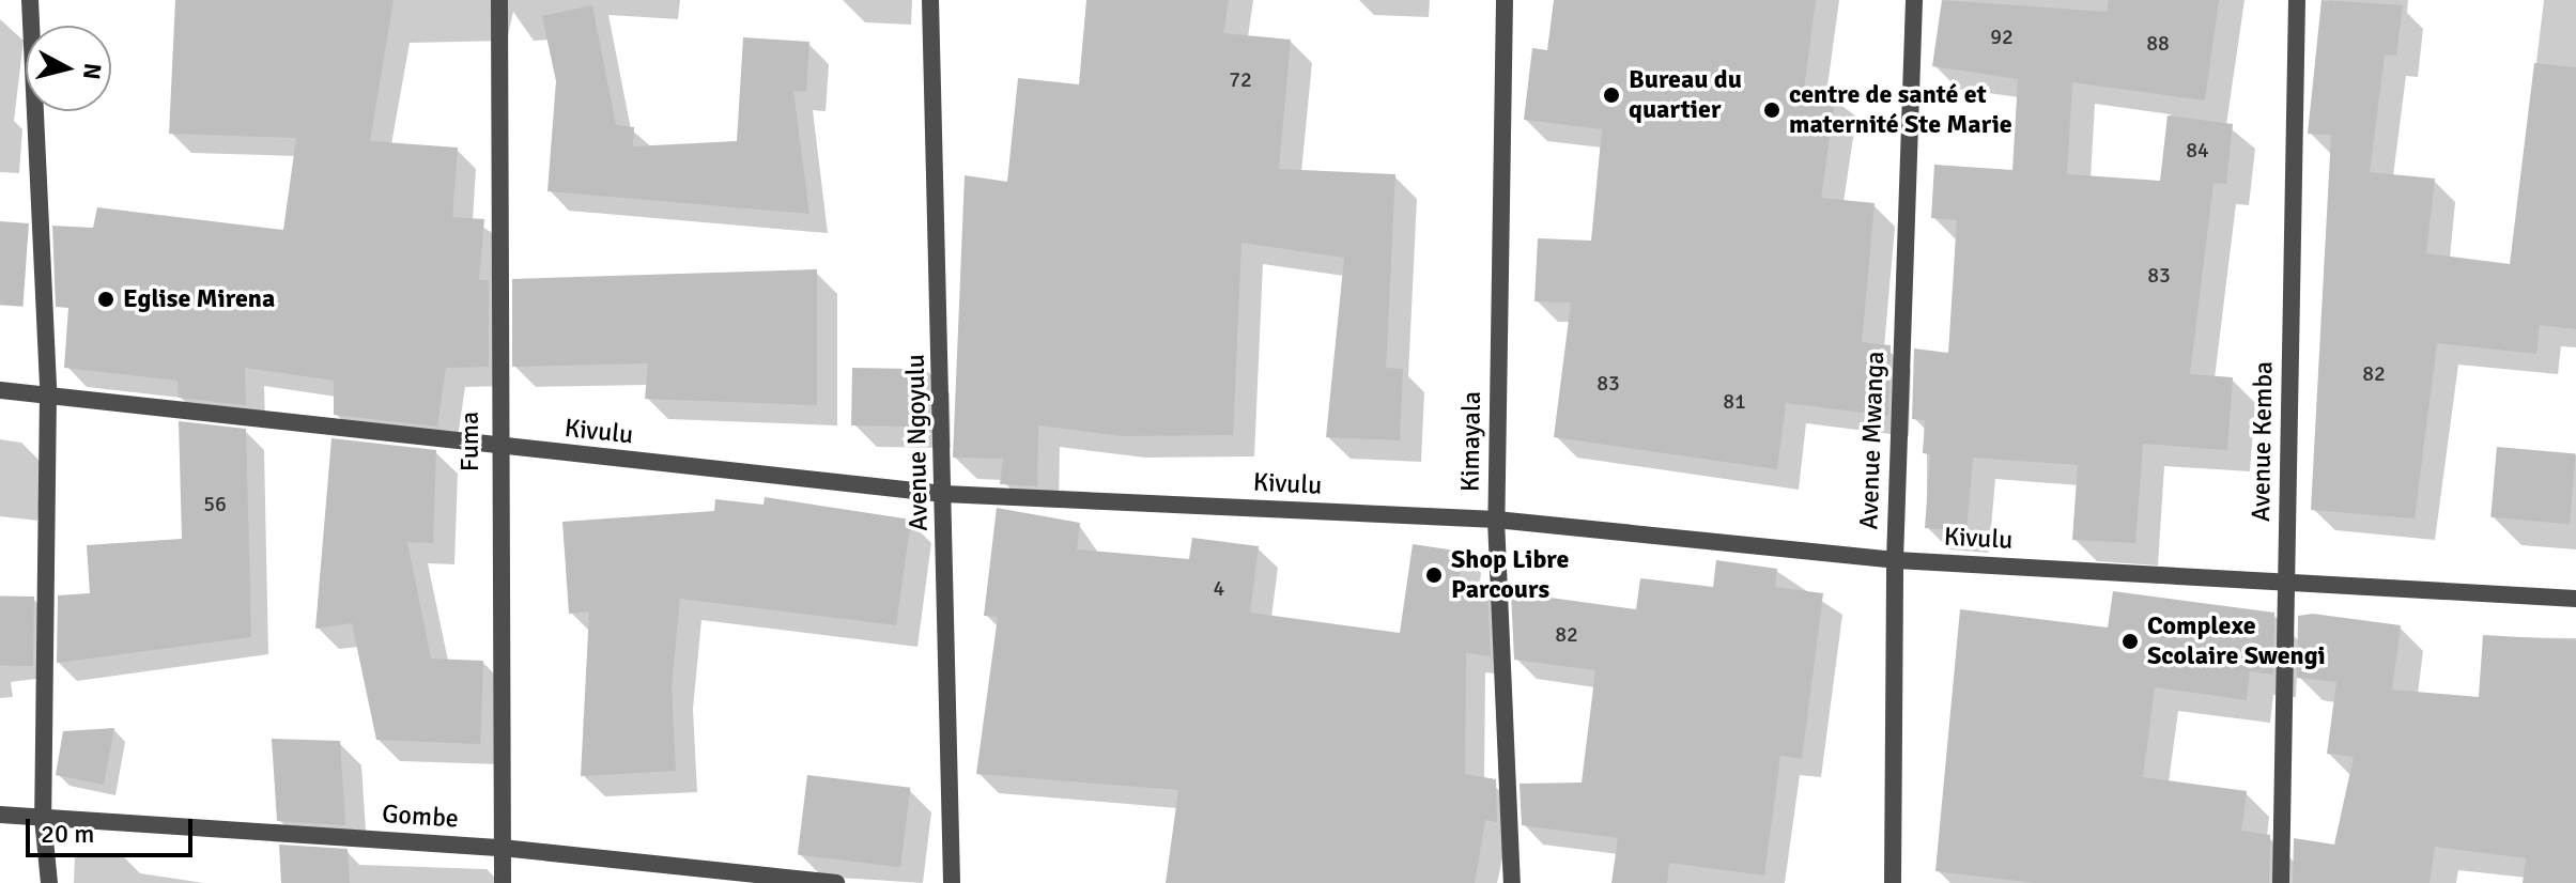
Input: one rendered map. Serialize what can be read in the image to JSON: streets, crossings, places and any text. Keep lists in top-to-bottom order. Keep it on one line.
{"streets":{"street":["Kivulu","Avenue Mwanga","Fuma","Kimayala","Avenue Kemba","Avenue Ngoyulu","Gombe"]},"crossings":[["Kivulu","Avenue Mwanga"],["Kivulu","Fuma"],["Kivulu","Kimayala"],["Kivulu","Avenue Kemba"],["Kivulu","Avenue Ngoyulu"],["Fuma","Gombe"]],"places":["Bureau du quartier","centre de santé et maternité Ste Marie","Eglise Mirena","Shop Libre Parcours","Complexe Scolaire Swengi"],"house_numbers":["92","88","72","84","83","82","83","81","56","4","82"],"scale_bar":"20 m","north":"right"}
